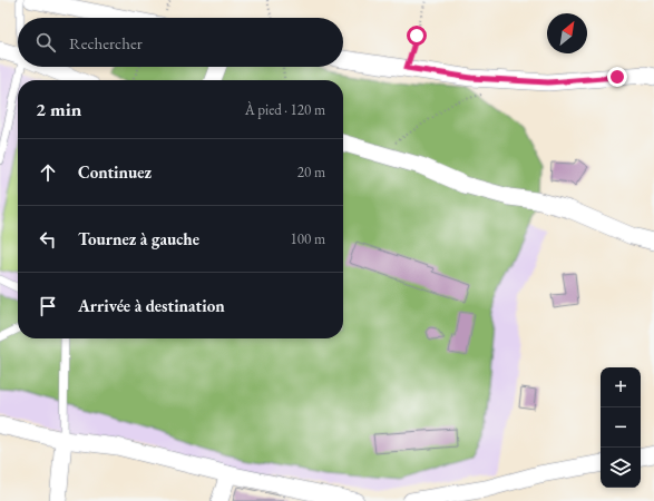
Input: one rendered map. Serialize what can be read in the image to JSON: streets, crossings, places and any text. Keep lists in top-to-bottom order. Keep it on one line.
{"north":"top right","page":{"search":"Rechercher","heading":["2 min","À pied · 120 m"],"list":[["Continuez","20 m"],["Tournez à gauche","100 m"],"Arrivée à destination"],"map_buttons":["+","−"]}}
